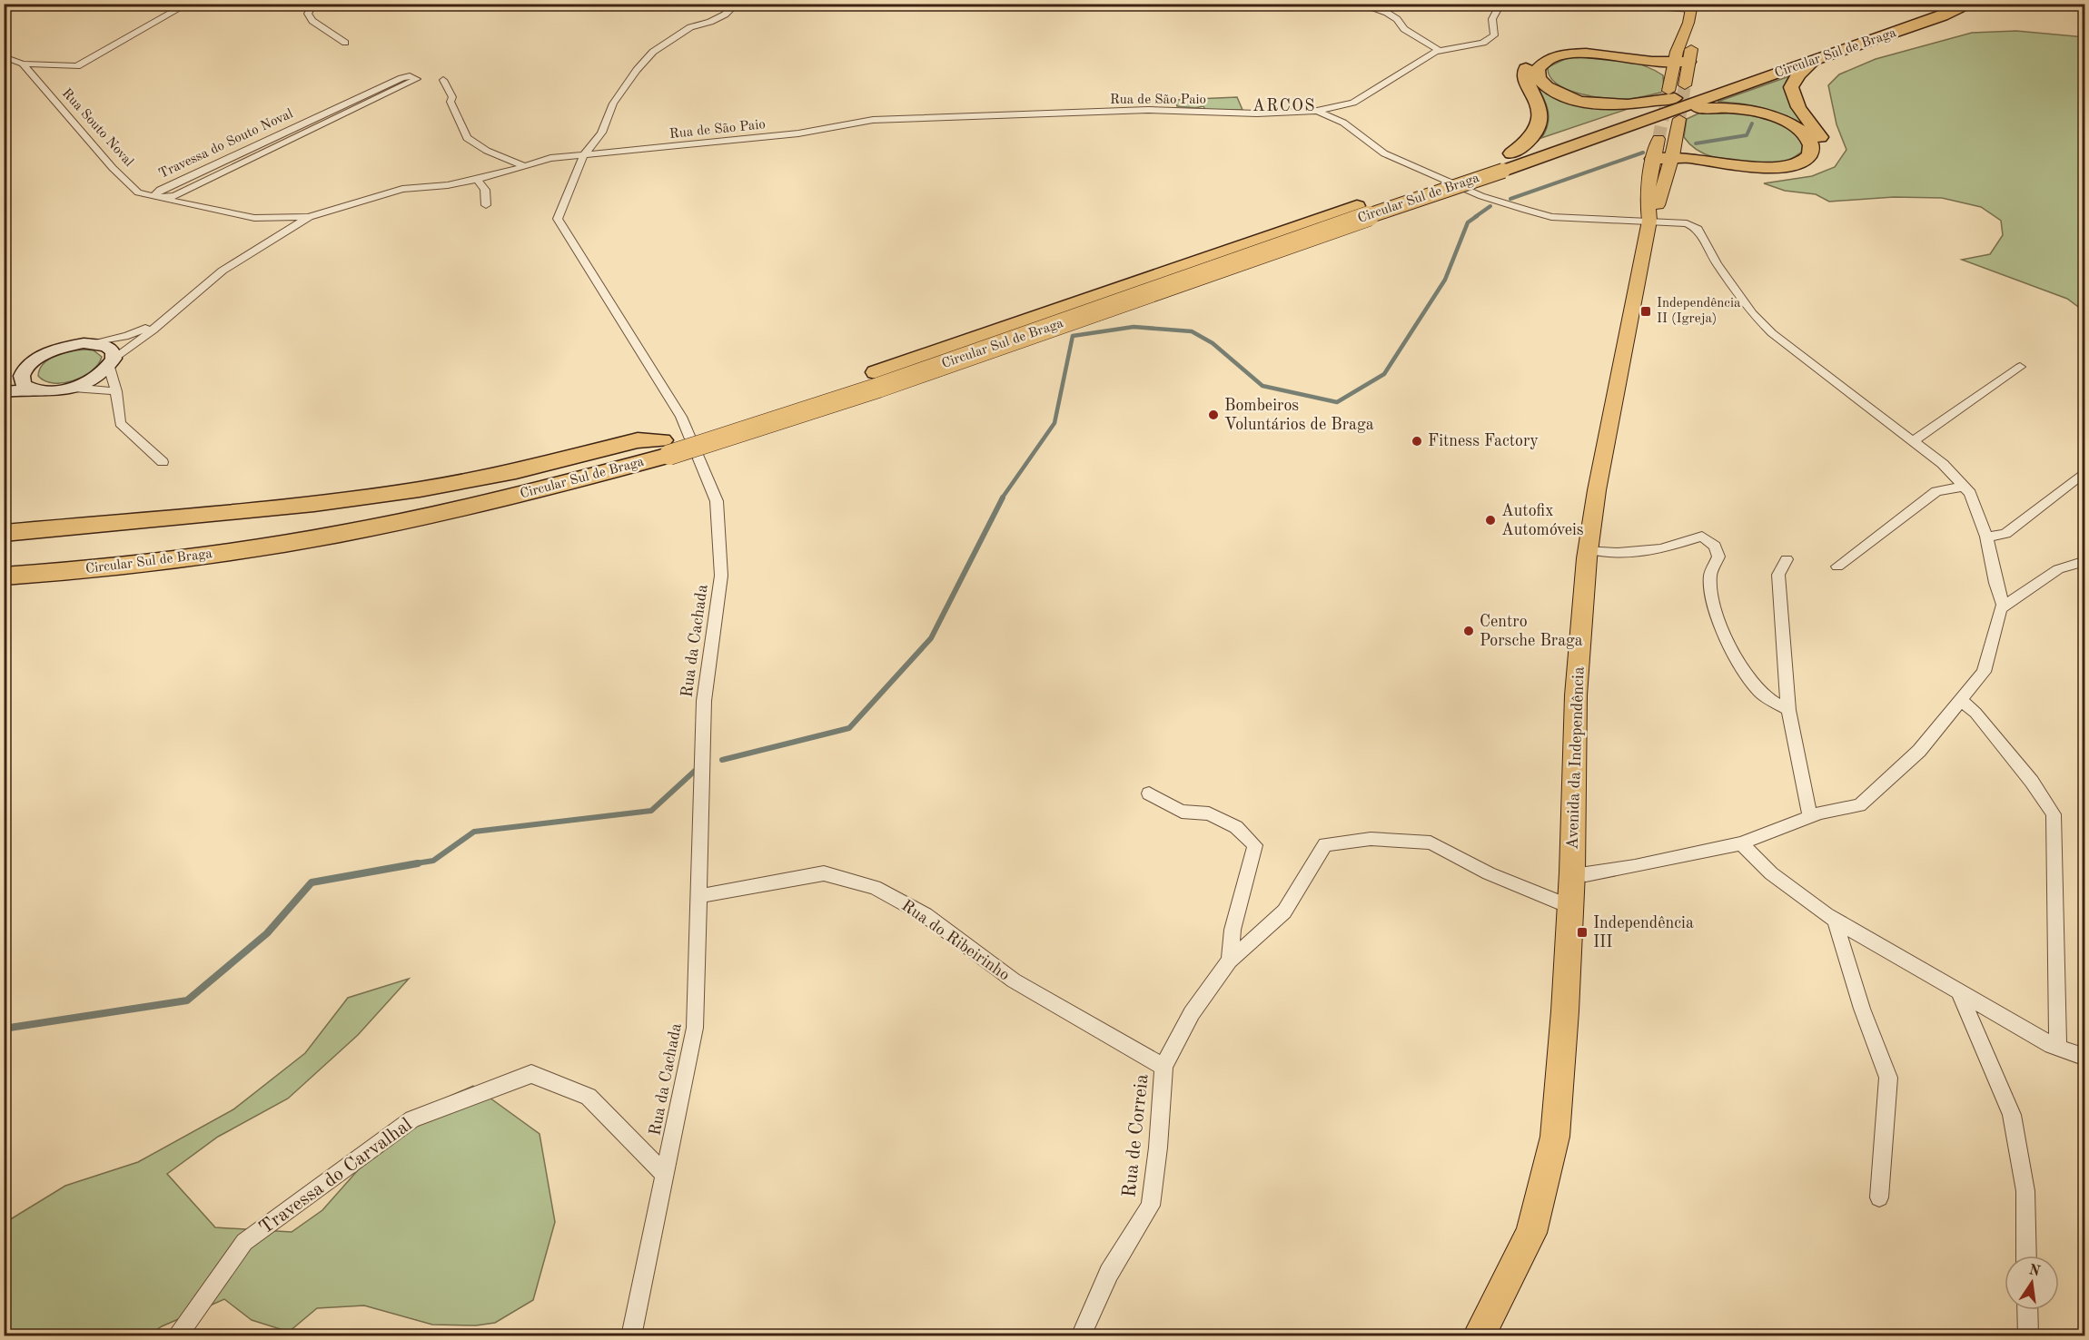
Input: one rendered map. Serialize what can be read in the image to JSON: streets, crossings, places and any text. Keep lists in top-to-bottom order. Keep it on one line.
{"streets":{"highway":["Circular Sul de Braga"],"main road":["Avenida da Independência"],"street":["Rua de São Paio","Rua Souto Noval","Travessa do Souto Noval","Rua da Cachada","Rua do Ribeirinho","Rua de Correia","Travessa do Carvalhal"]},"crossings":[["Circular Sul de Braga","Avenida da Independência"],["Rua de São Paio","Rua Souto Noval"],["Rua de São Paio","Rua da Cachada"],["Rua de São Paio","Avenida da Independência"],["Rua Souto Noval","Travessa do Souto Noval"],["Rua da Cachada","Rua do Ribeirinho"],["Rua da Cachada","Travessa do Carvalhal"],["Avenida da Independência","Rua de Correia"],["Rua do Ribeirinho","Rua de Correia"]],"districts":["ARCOS"],"places":{"transit":["Independência II (Igreja)","Independência III"],"other":["Bombeiros Voluntários de Braga","Fitness Factory","Autofix Automóveis","Centro Porsche Braga"]},"north":"top"}
